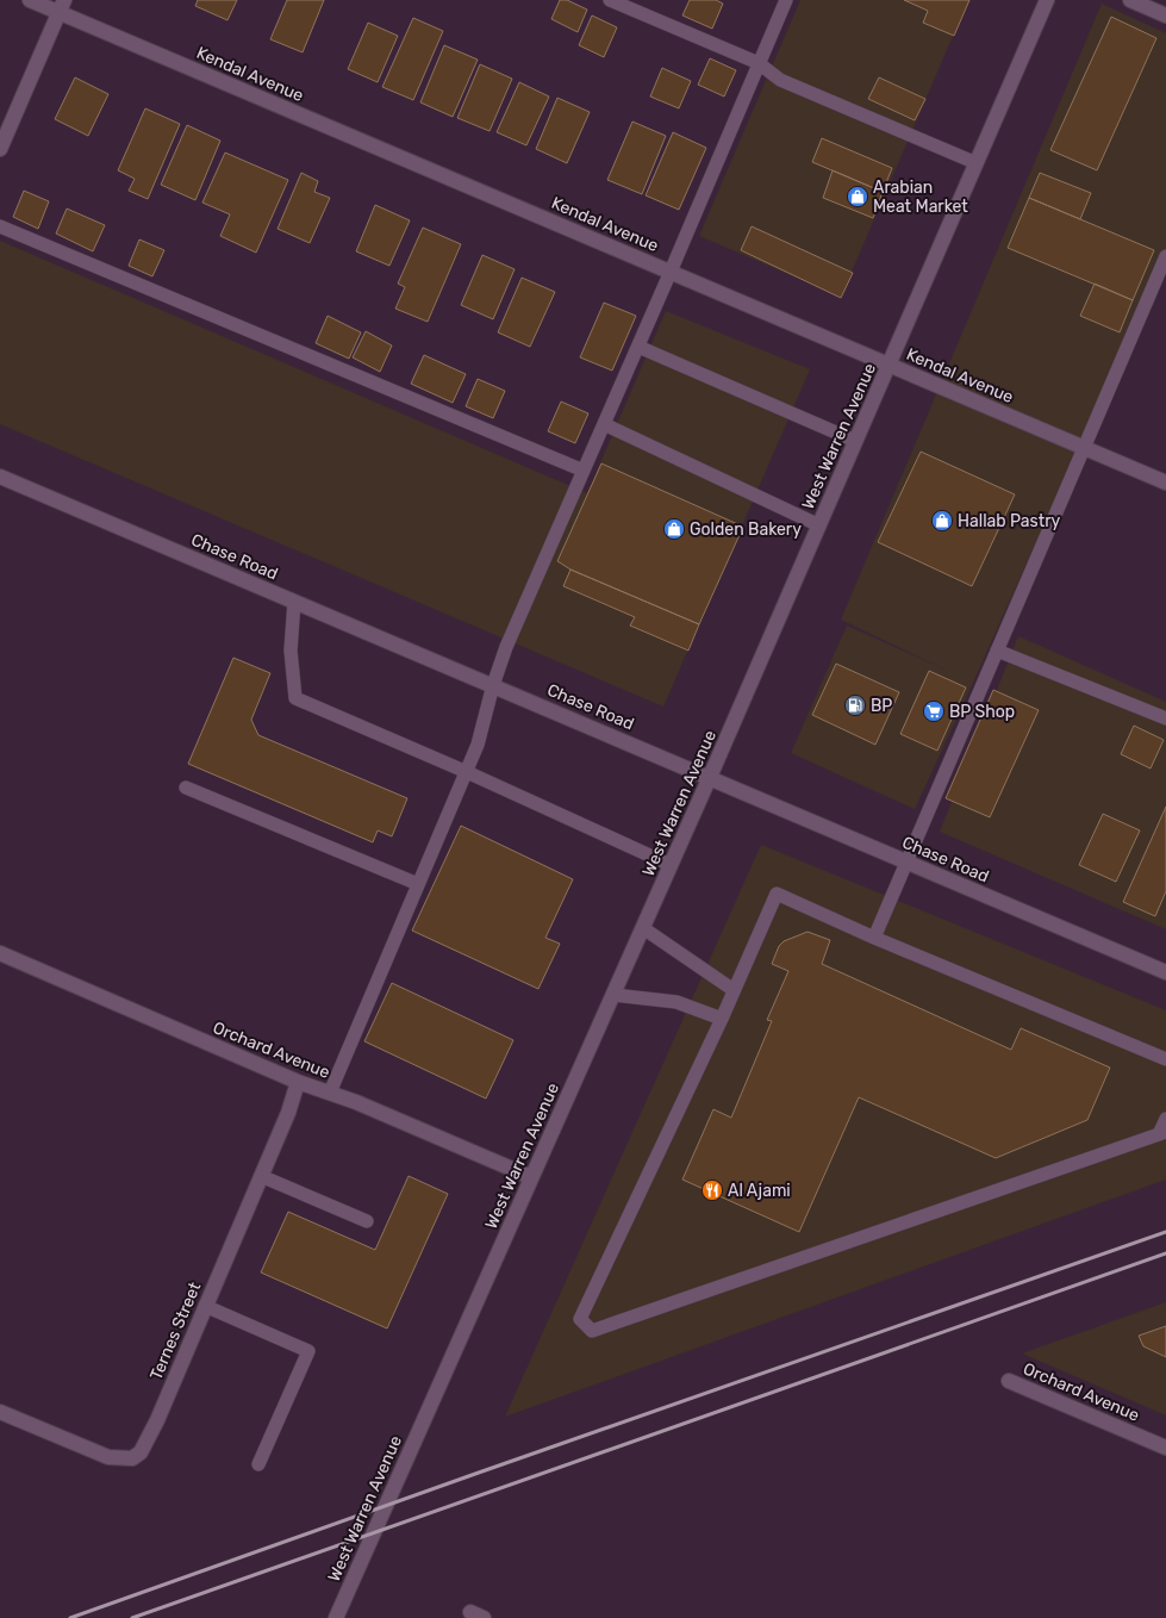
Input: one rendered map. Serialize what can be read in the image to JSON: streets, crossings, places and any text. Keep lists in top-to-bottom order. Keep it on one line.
{"streets":{"street":["Kendal Avenue","West Warren Avenue","Chase Road","Orchard Avenue","Ternes Street"]},"crossings":[["Kendal Avenue","West Warren Avenue"],["West Warren Avenue","Chase Road"],["West Warren Avenue","Orchard Avenue"],["Orchard Avenue","Ternes Street"]],"places":{"shop":["Arabian Meat Market","Hallab Pastry","Golden Bakery"],"fuel station":["BP"],"supermarket":["BP Shop"],"restaurant":["Al Ajami"]}}
